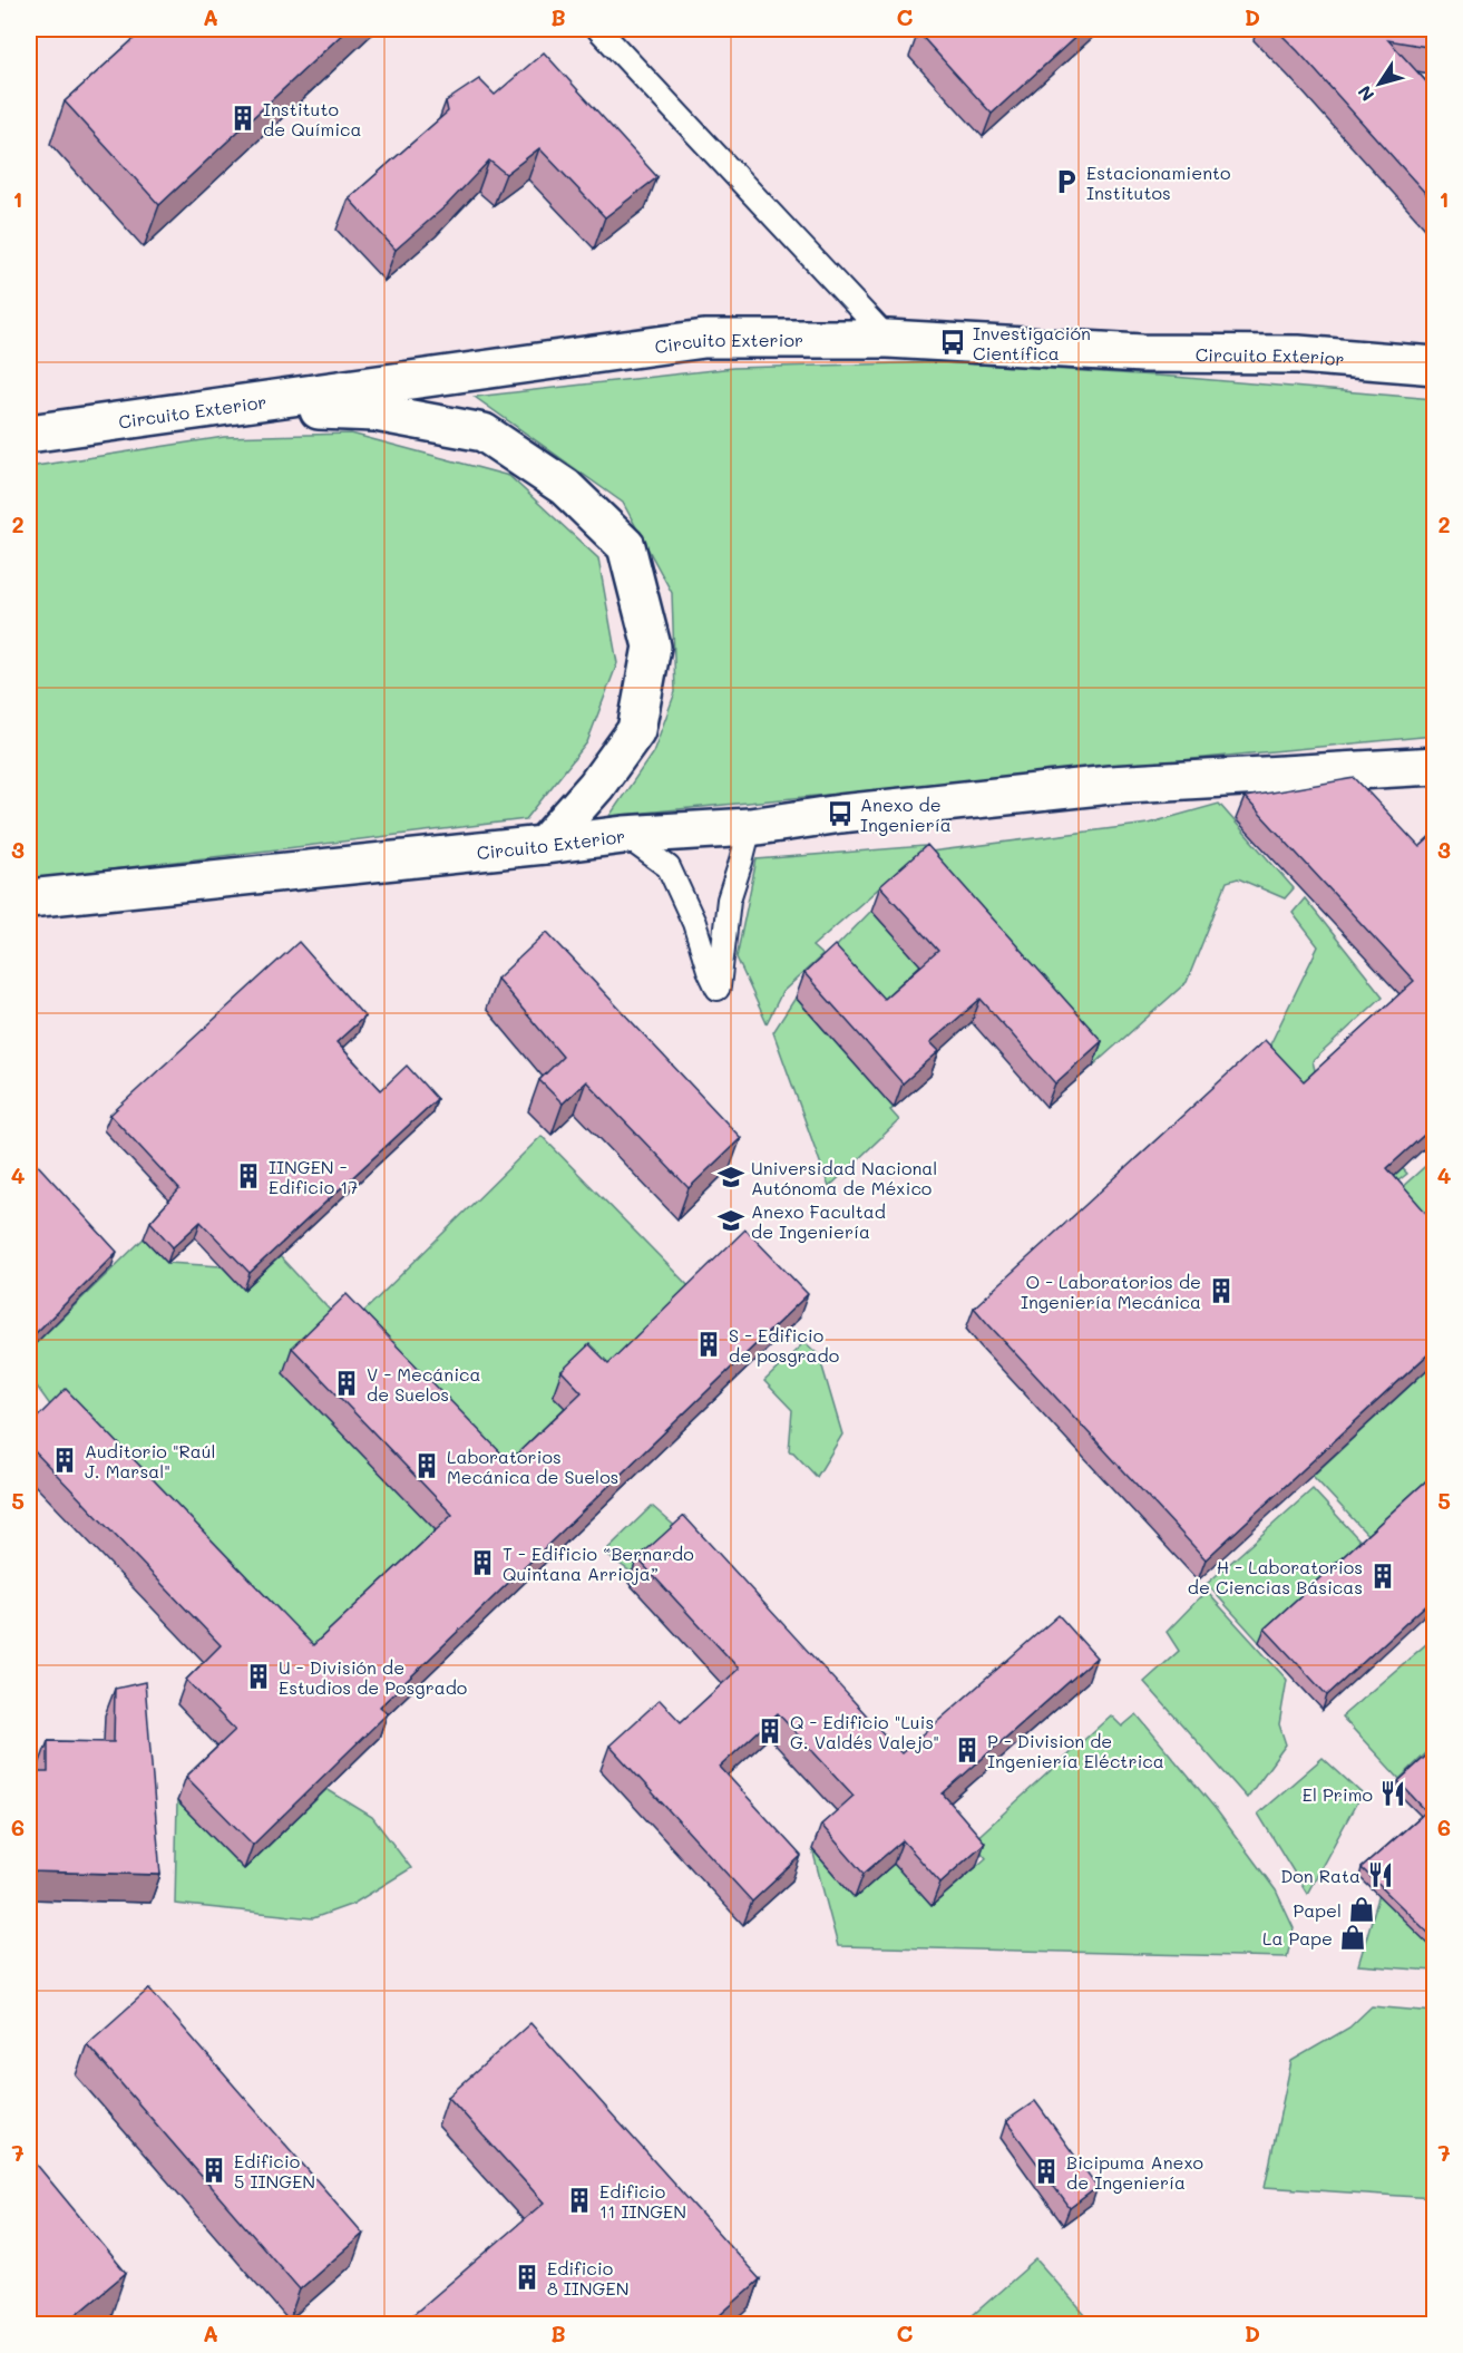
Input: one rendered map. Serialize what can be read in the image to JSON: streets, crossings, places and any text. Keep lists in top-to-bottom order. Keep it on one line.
{"streets":{"street":["Circuito Exterior"]},"places":{"building":["Instituto de Química","IINGEN - Edificio 17","O - Laboratorios de Ingeniería Mecánica","S - Edificio de posgrado","V - Mecánica de Suelos","Auditorio \"Raúl J. Marsal\"","Laboratorios Mecánica de Suelos","T - Edificio “Bernardo Quintana Arrioja”","H - Laboratorios de Ciencias Básicas","U - División de Estudios de Posgrado","Q - Edificio \"Luis G. Valdés Valejo\"","P - Division de Ingeniería Eléctrica","Edificio 5 IINGEN","Bicipuma Anexo de Ingeniería","Edificio 11 IINGEN","Edificio 8 IINGEN"],"parking":["Estacionamiento Institutos"],"bus stop":["Investigación Científica","Anexo de Ingeniería"],"school or university":["Universidad Nacional Autónoma de México","Anexo Facultad de Ingeniería"],"restaurant":["El Primo","Don Rata"],"shop":["Papel","La Pape"]},"north":"bottom left","grid":{"columns":["A","B","C","D"],"rows":["1","2","3","4","5","6","7"]}}
